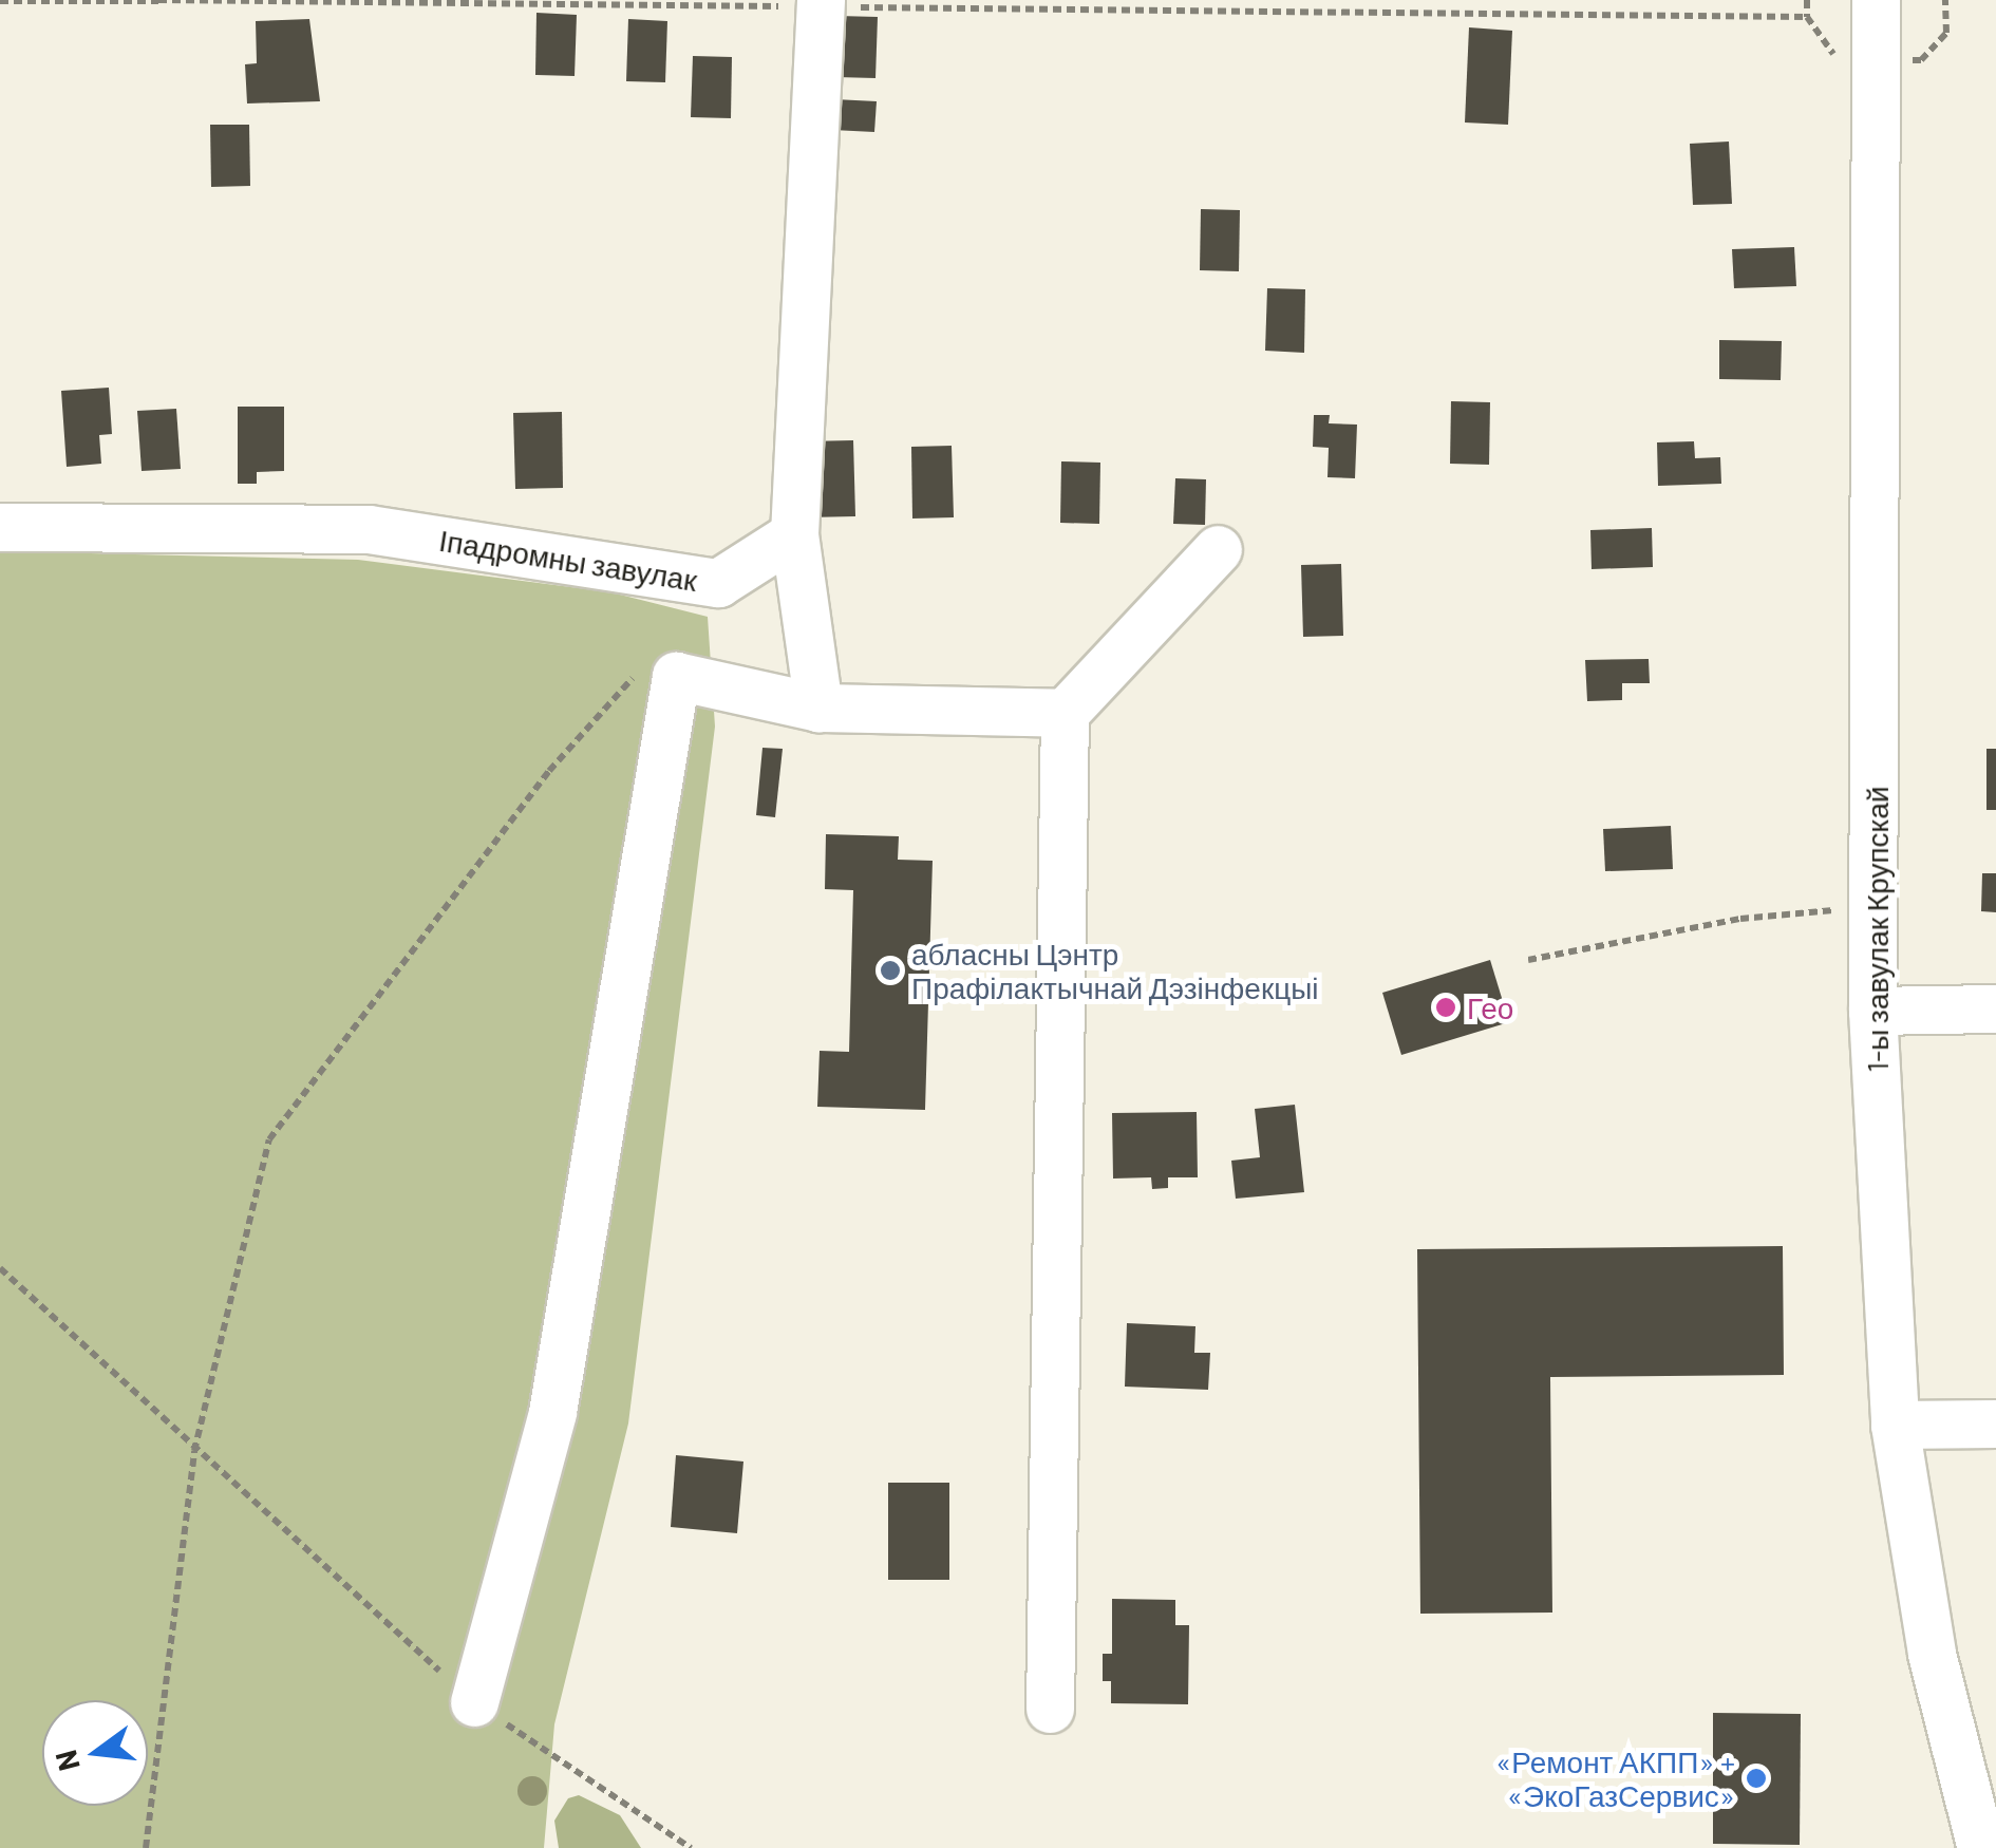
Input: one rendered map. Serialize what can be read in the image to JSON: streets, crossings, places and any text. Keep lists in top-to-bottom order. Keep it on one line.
{"streets":{"street":["Іпадромны завулак","1-ы завулак Крупскай"]},"places":["абласны Цэнтр Прафілактычнай Дэзінфекцыі","Гео","«Ремонт АКПП» + «ЭкоГазСервис»"],"north":"left"}
